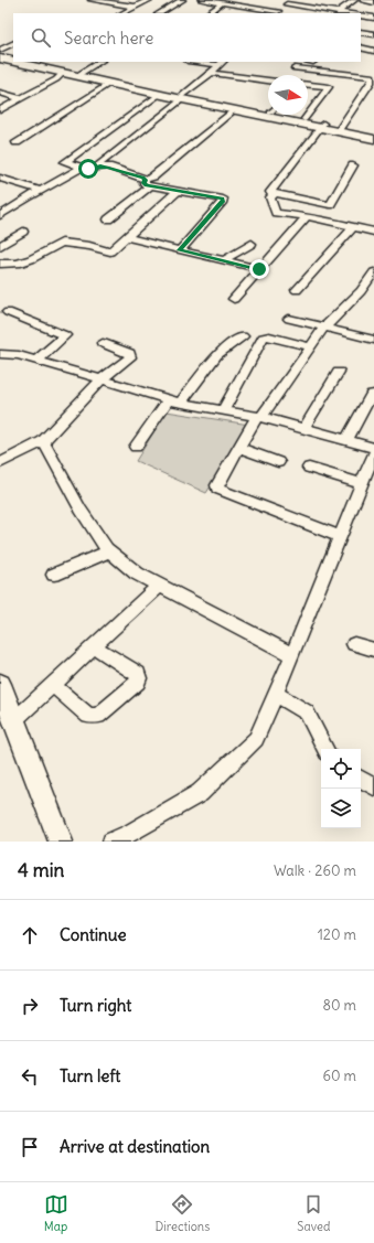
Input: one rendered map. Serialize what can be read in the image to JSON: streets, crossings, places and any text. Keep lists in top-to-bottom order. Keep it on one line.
{"north":"right","page":{"search":"Search here","heading":["4 min","Walk · 260 m"],"list":[["Continue","120 m"],["Turn right","80 m"],["Turn left","60 m"],"Arrive at destination"],"nav":["Map","Directions","Saved"]}}
